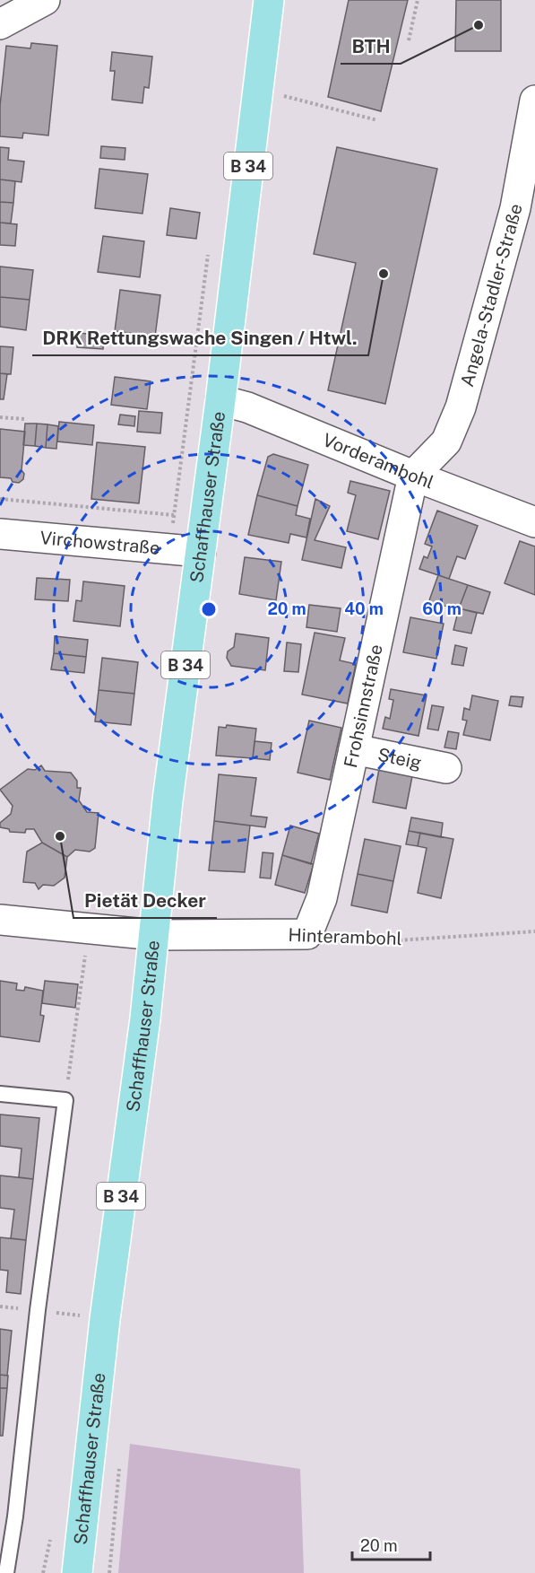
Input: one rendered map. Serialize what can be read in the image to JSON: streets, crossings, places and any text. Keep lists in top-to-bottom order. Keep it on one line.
{"streets":{"main road":["B 34","Schaffhauser Straße"],"street":["Angela-Stadler-Straße","Vorderambohl","Virchowstraße","Frohsinnstraße","Steig","Hinterambohl"]},"crossings":[["Angela-Stadler-Straße","Vorderambohl"],["Angela-Stadler-Straße","Frohsinnstraße"],["Vorderambohl","Schaffhauser Straße"],["Vorderambohl","Frohsinnstraße"],["Schaffhauser Straße","Virchowstraße"],["Schaffhauser Straße","Hinterambohl"],["Frohsinnstraße","Steig"],["Frohsinnstraße","Hinterambohl"]],"places":["BTH","DRK Rettungswache Singen / Htwl.","Pietät Decker"],"scale_bar":"20 m","rings":["20 m","40 m","60 m"]}
